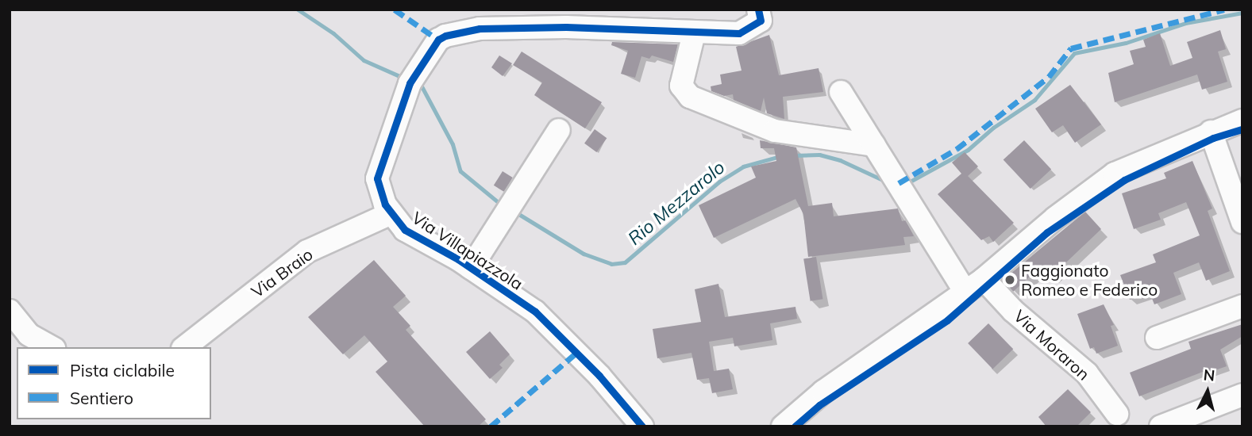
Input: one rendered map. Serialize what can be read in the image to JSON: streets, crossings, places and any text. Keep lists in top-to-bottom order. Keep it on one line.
{"streets":{"street":["Via Villapiazzola","Via Braio","Via Moraron"]},"crossings":[["Via Villapiazzola","Via Braio"]],"water":["Rio Mezzarolo"],"places":["Faggionato Romeo e Federico"],"legend":["Pista ciclabile","Sentiero"],"north":"top"}
